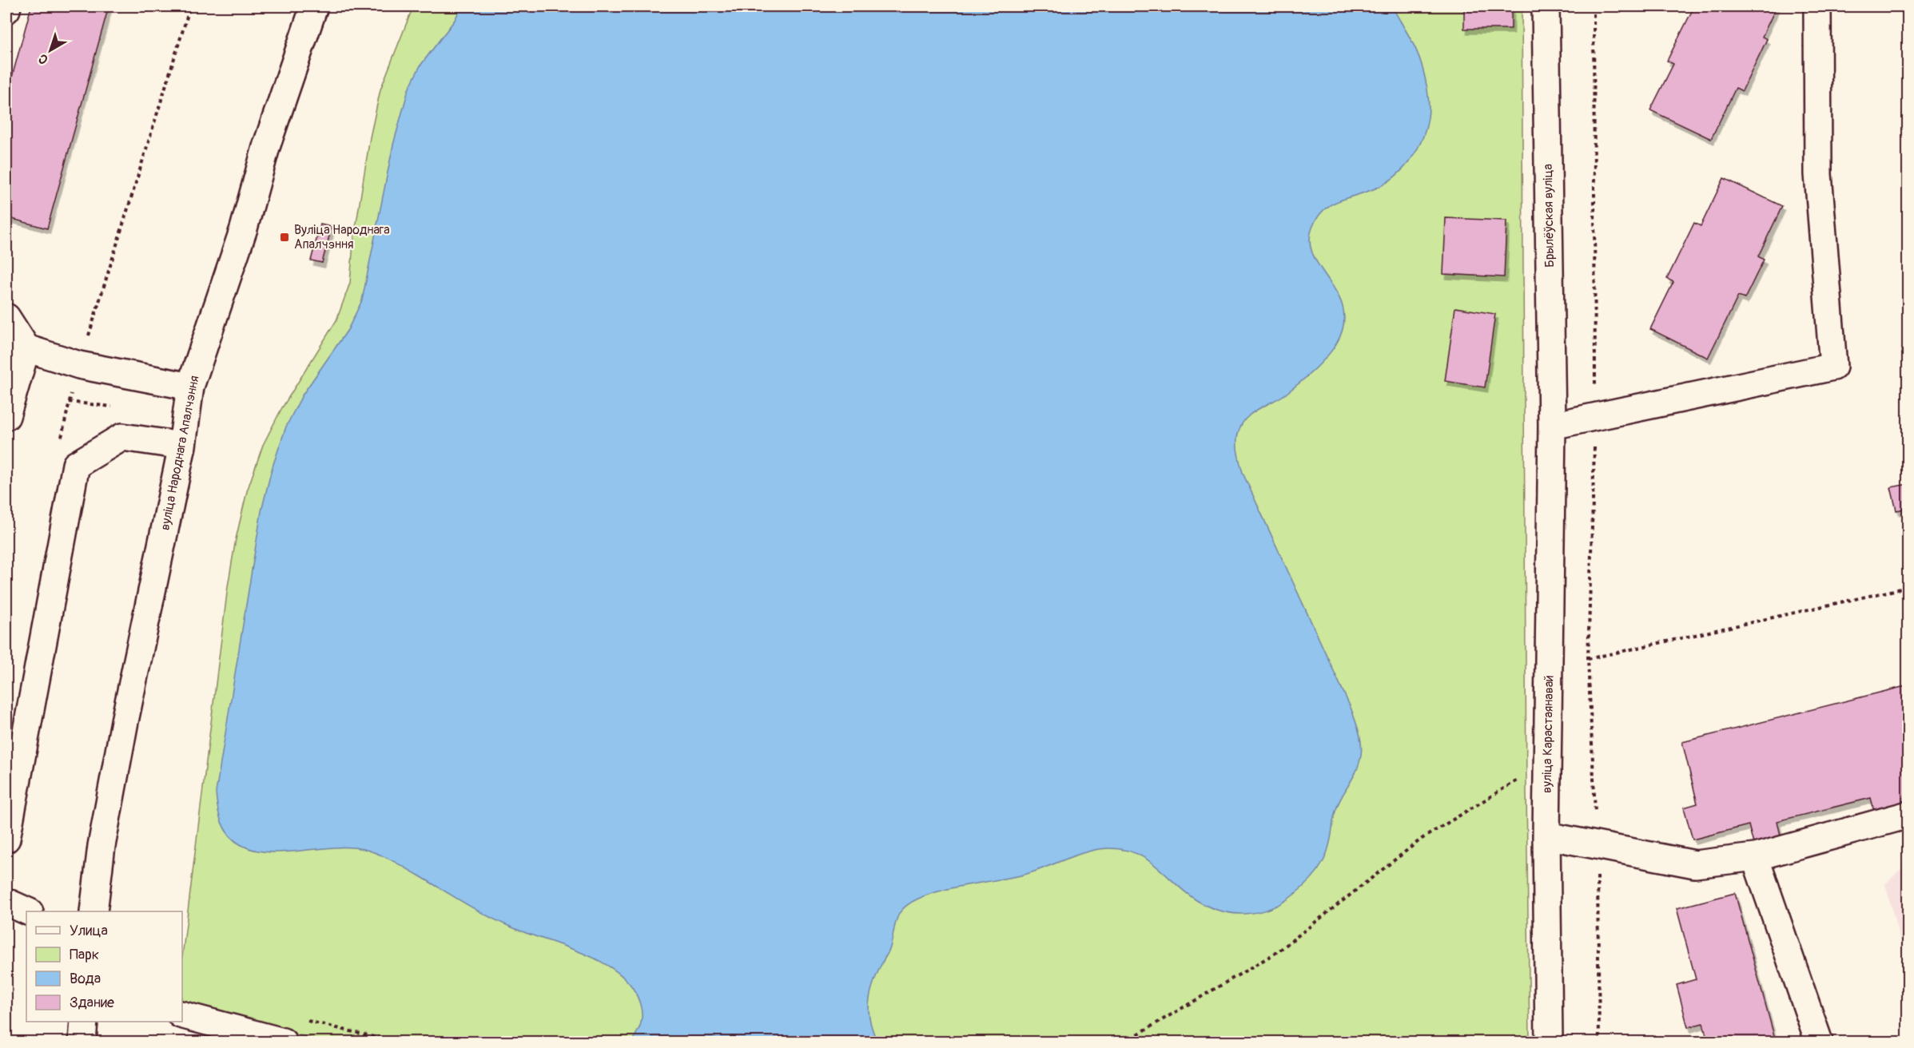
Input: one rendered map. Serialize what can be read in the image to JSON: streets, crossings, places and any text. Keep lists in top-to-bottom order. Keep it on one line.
{"streets":{"street":["Брылёўская вуліца","вуліца Народнага Апалчэння","вуліца Карастаянавай"]},"crossings":[["Брылёўская вуліца","вуліца Карастаянавай"]],"places":{"transit":["Вуліца Народнага Апалчэння"]},"legend":["Улица","Парк","Вода","Здание"],"north":"bottom left"}
